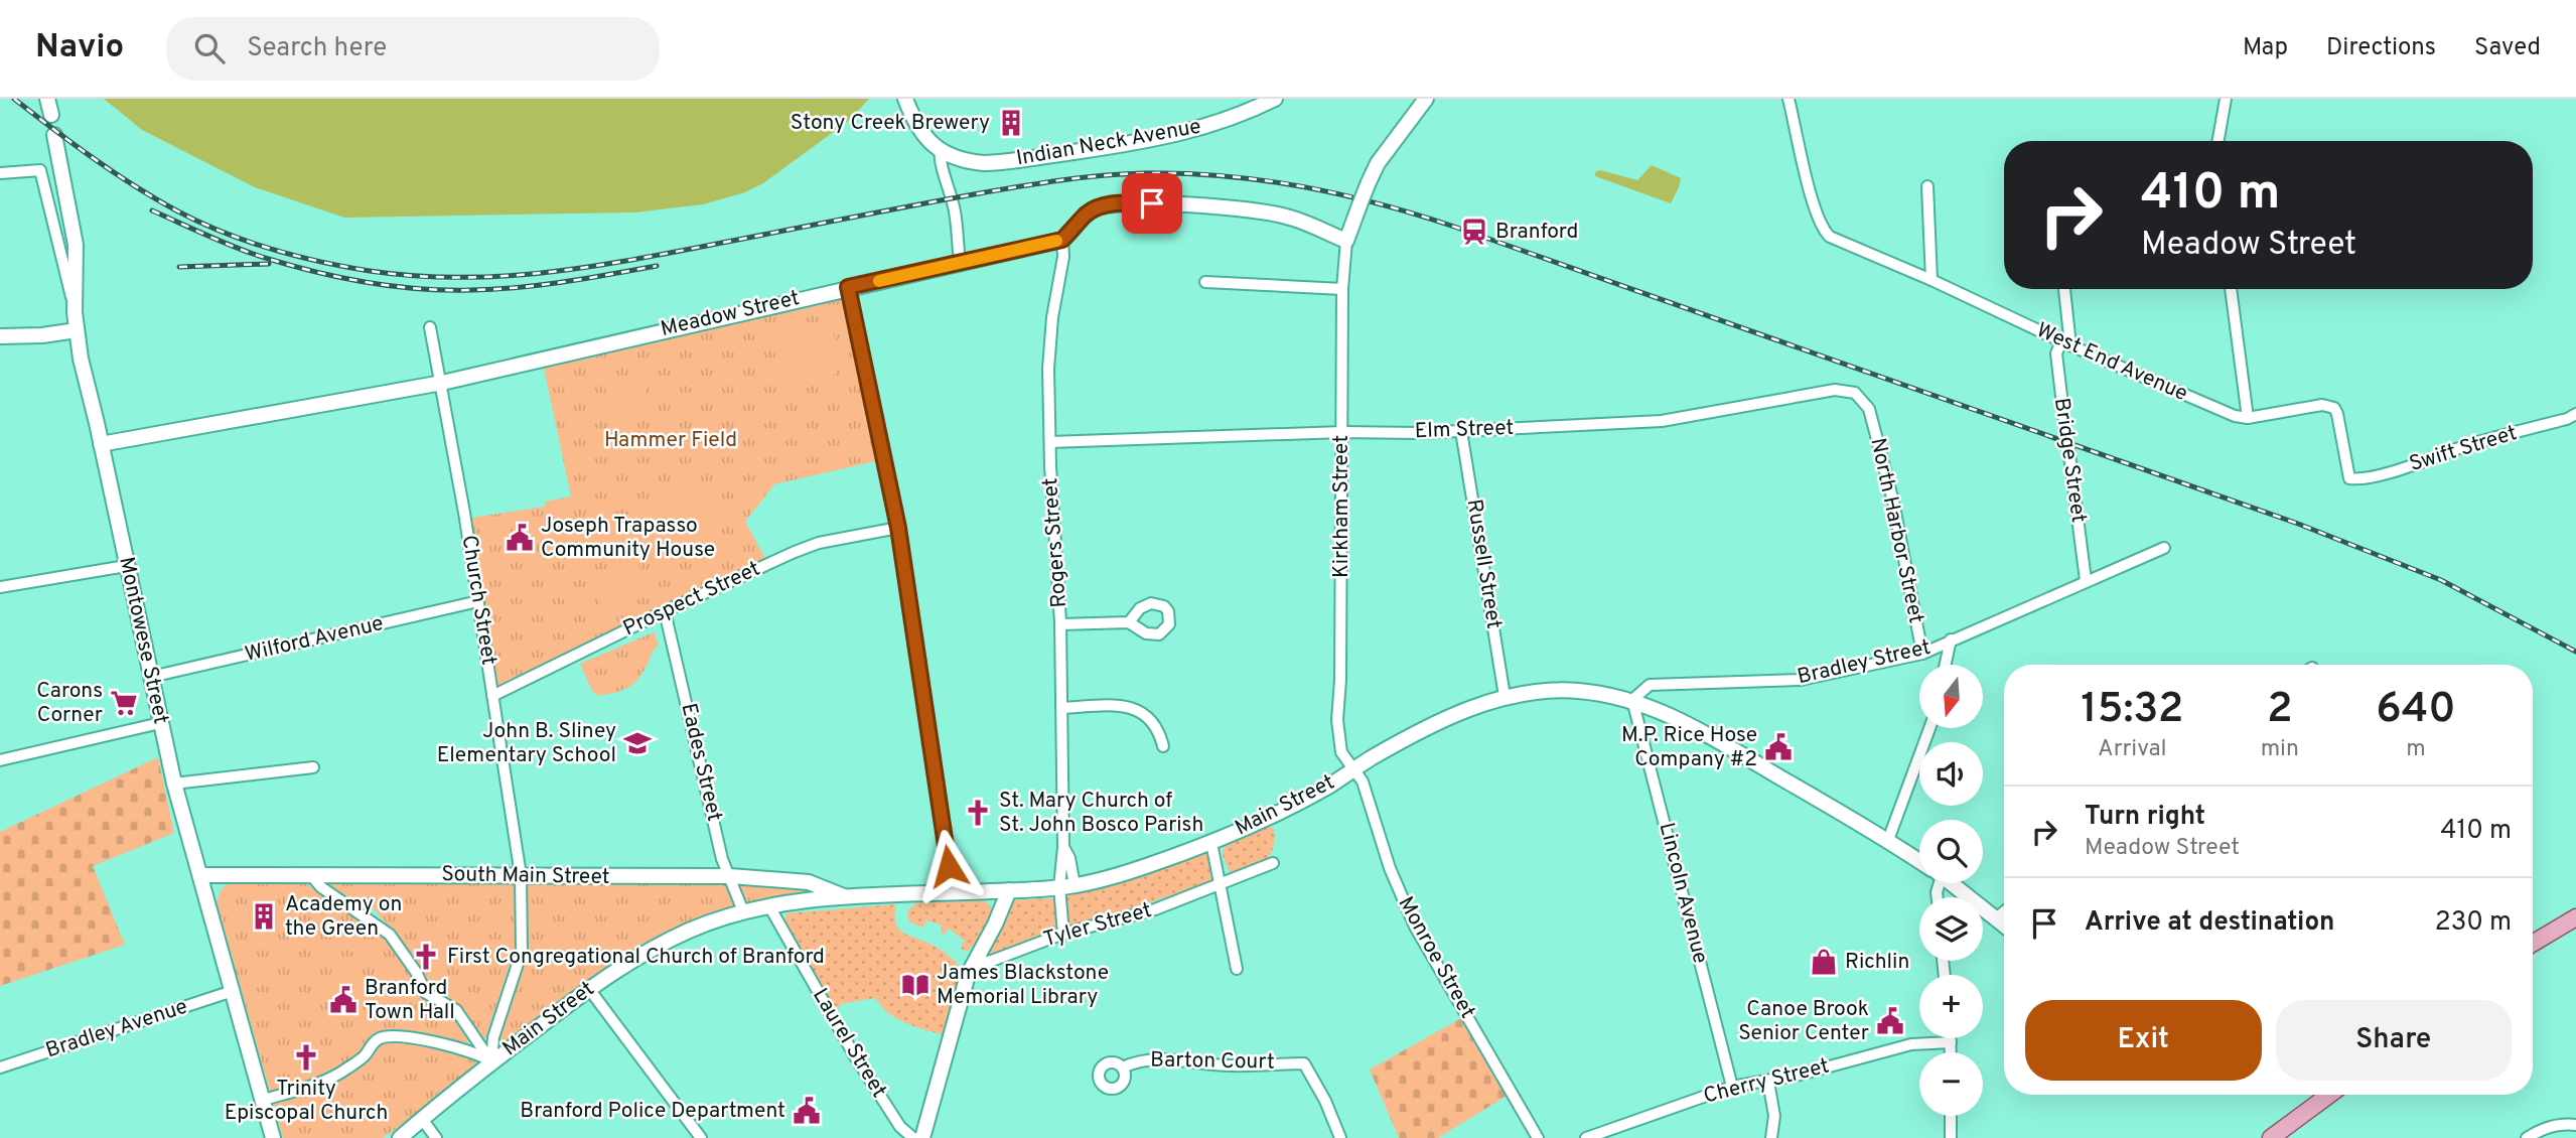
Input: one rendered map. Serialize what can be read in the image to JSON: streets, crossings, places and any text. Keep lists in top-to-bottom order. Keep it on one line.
{"streets":{"street":["Indian Neck Avenue","Meadow Street","West End Avenue","Elm Street","Swift Street","Bridge Street","Kirkham Street","North Harbor Street","Rogers Street","Russell Street","Prospect Street","Church Street","Wilford Avenue","Montowese Street","Bradley Street","Eades Street","Main Street","South Main Street","Lincoln Avenue","Tyler Street","Monroe Street","Bradley Avenue","Laurel Street","Barton Court","Cherry Street"]},"crossings":[["Meadow Street","Rogers Street"],["Meadow Street","Church Street"],["Meadow Street","Montowese Street"],["West End Avenue","Swift Street"],["West End Avenue","Bridge Street"],["Elm Street","Kirkham Street"],["Elm Street","North Harbor Street"],["Elm Street","Rogers Street"],["Elm Street","Russell Street"],["Bridge Street","Bradley Street"],["Kirkham Street","Main Street"],["Kirkham Street","Monroe Street"],["North Harbor Street","Bradley Street"],["Rogers Street","Main Street"],["Rogers Street","Tyler Street"],["Russell Street","Main Street"],["Prospect Street","Church Street"],["Prospect Street","Eades Street"],["Church Street","Wilford Avenue"],["Church Street","Main Street"],["Church Street","South Main Street"],["Wilford Avenue","Montowese Street"],["Montowese Street","South Main Street"],["Montowese Street","Bradley Avenue"],["Bradley Street","Main Street"],["Bradley Street","Lincoln Avenue"],["Eades Street","Main Street"],["Eades Street","South Main Street"],["Main Street","South Main Street"],["Main Street","Lincoln Avenue"],["Main Street","Monroe Street"],["Main Street","Laurel Street"],["Lincoln Avenue","Cherry Street"]],"parks":["Hammer Field"],"places":{"building":["Stony Creek Brewery","Academy on the Green"],"station":["Branford"],"public building":["Joseph Trapasso Community House","M.P. Rice Hose Company #2","Branford Town Hall","Canoe Brook Senior Center","Branford Police Department"],"supermarket":["Carons Corner"],"school or university":["John B. Sliney Elementary School"],"church":["St. Mary Church of St. John Bosco Parish","First Congregational Church of Branford","Trinity Episcopal Church"],"shop":["Richlin"],"library":["James Blackstone Memorial Library"]},"north":"bottom","page":{"header":"Navio","search":"Search here","nav":["Map","Directions","Saved"],"turn":["410 m","Meadow Street"],"map_buttons":["+","−"],"eta":["15:32","Arrival","2","min","640","m"],"list":[{"name":"Turn right","note":"Meadow Street","value":"410 m"},{"name":"Arrive at destination","value":"230 m"}],"buttons":["Exit","Share"]}}
